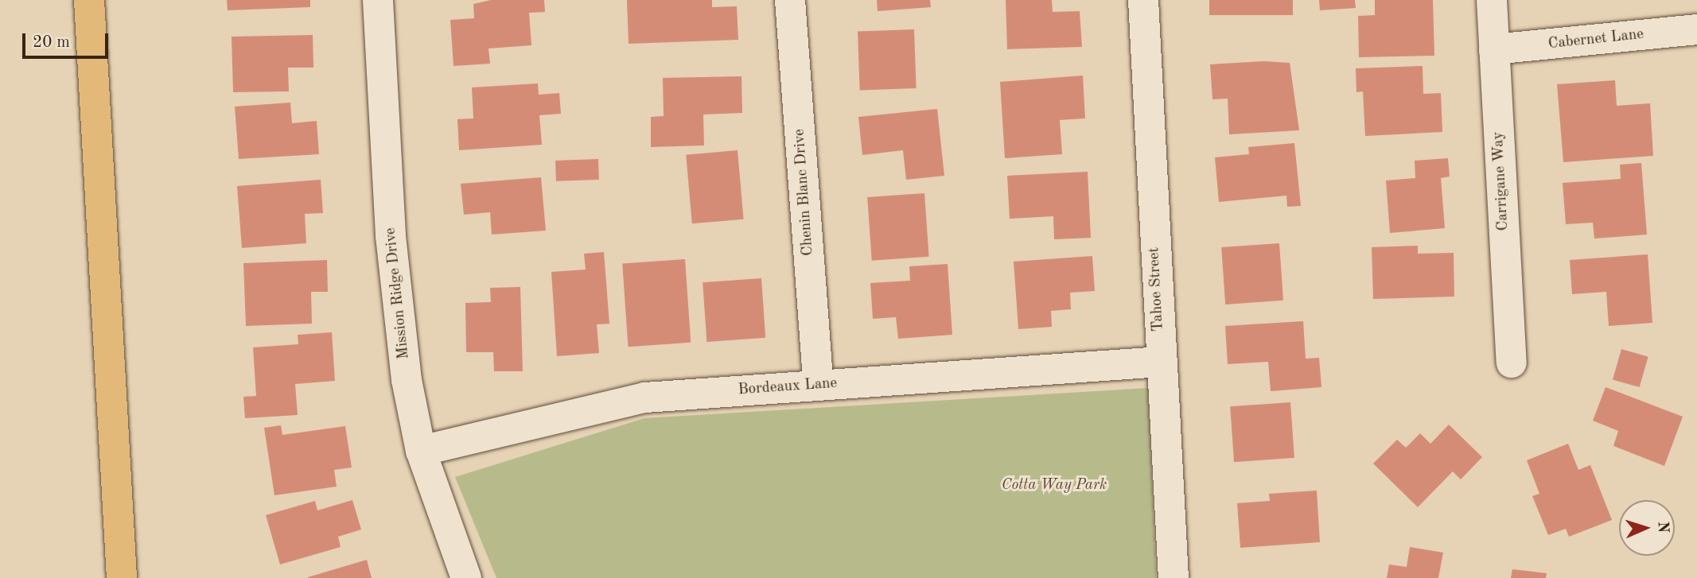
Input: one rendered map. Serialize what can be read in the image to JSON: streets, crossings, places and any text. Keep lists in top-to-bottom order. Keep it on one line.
{"streets":{"street":["Cabernet Lane","Carrigane Way","Chenin Blanc Drive","Tahoe Street","Mission Ridge Drive","Bordeaux Lane"]},"crossings":[["Cabernet Lane","Carrigane Way"],["Chenin Blanc Drive","Bordeaux Lane"],["Tahoe Street","Bordeaux Lane"],["Mission Ridge Drive","Bordeaux Lane"]],"parks":["Cotta Way Park"],"scale_bar":"20 m","north":"right"}
